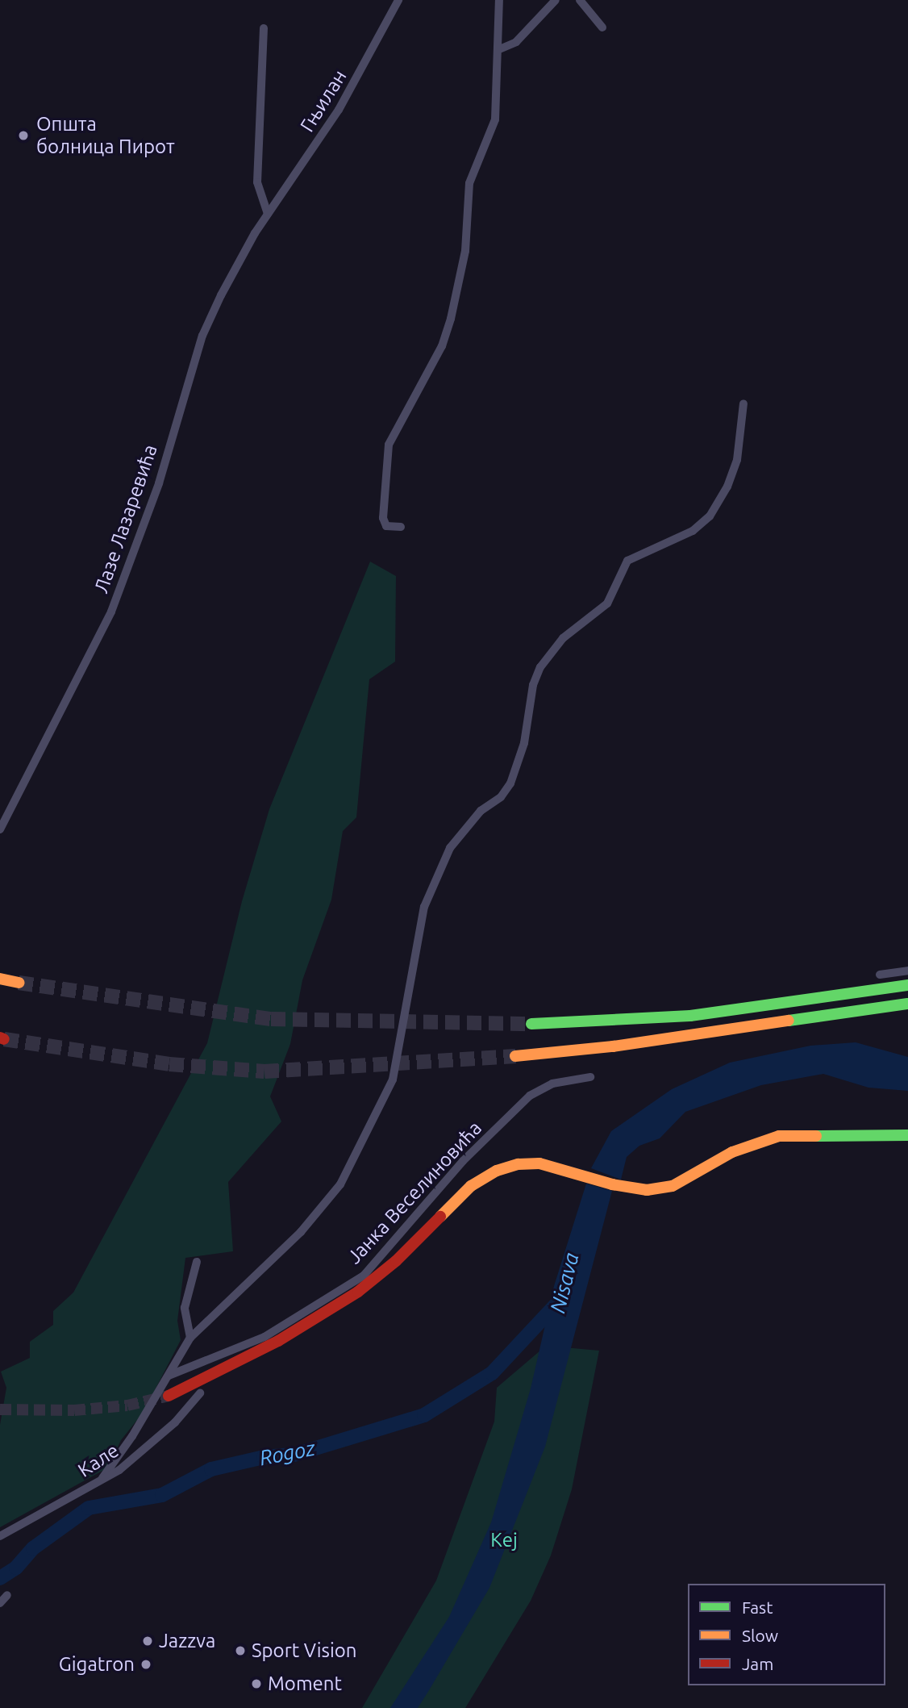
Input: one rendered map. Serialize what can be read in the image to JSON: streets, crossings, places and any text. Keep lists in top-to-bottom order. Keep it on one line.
{"streets":{"street":["Гњилан","Лазе Лазаревића","Јанка Веселиновића","Кале"]},"crossings":[["Гњилан","Лазе Лазаревића"]],"water":["Nisava","Rogoz"],"parks":["Кеј"],"places":["Општа болница Пирот","Jazzva","Sport Vision","Gigatron","Moment"],"legend":["Fast","Slow","Jam"]}
